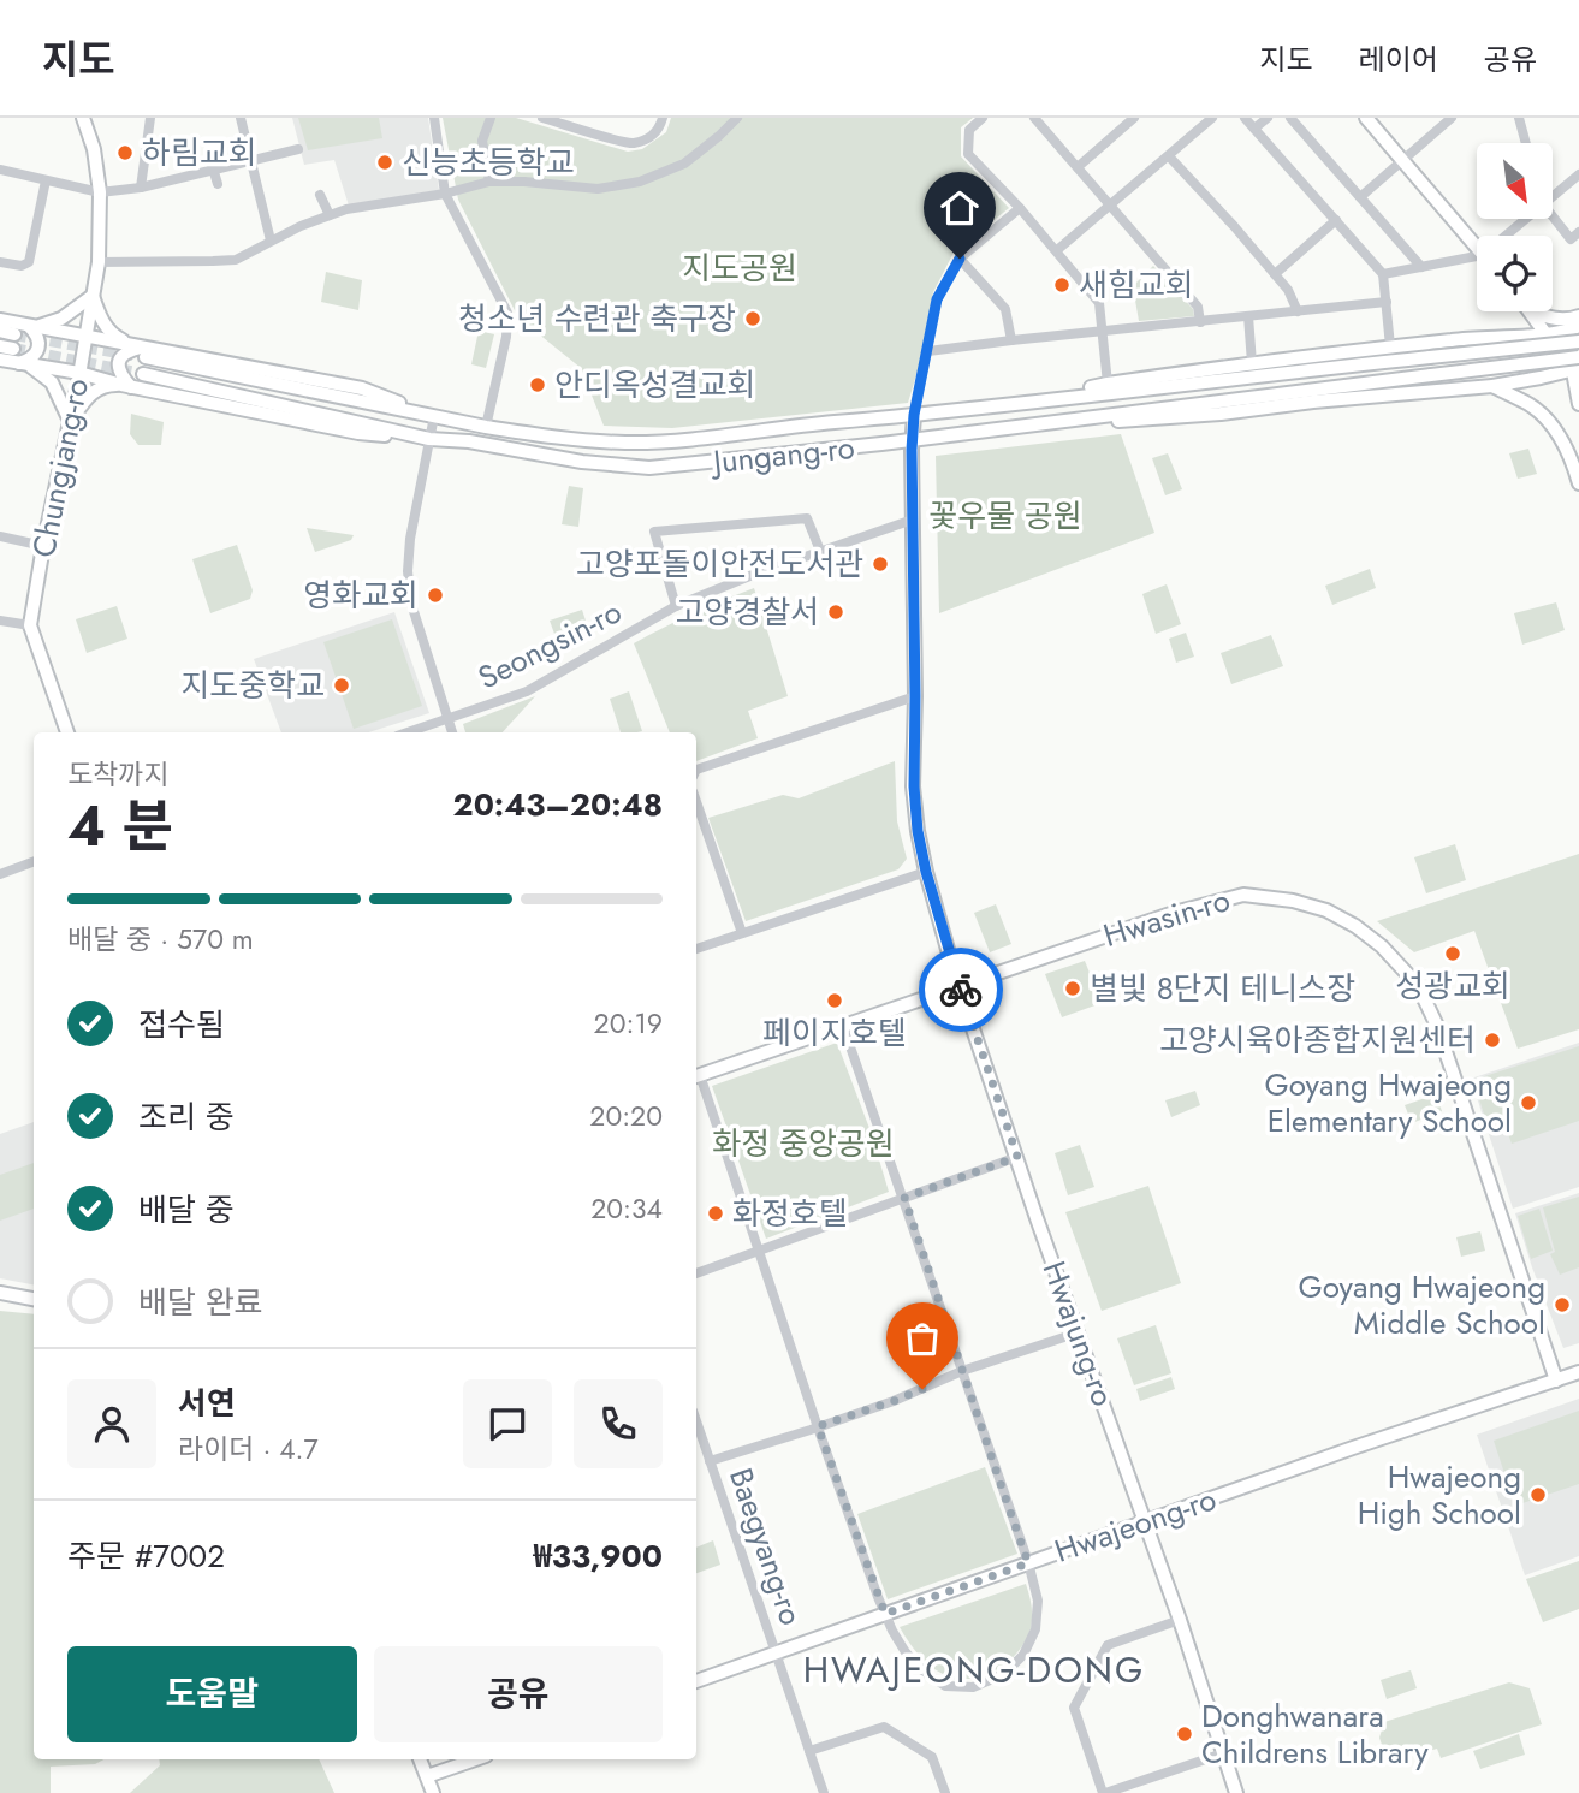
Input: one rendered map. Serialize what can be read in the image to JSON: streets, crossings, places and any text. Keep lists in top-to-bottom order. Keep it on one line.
{"streets":{"main road":["Jungang-ro","Chungjang-ro","Hwasin-ro","Hwajung-ro","Hwajeong-ro"],"street":["Seongsin-ro","Baegyang-ro"]},"crossings":[["Jungang-ro","Chungjang-ro"],["Jungang-ro","Hwajung-ro"],["Seongsin-ro","Hwajung-ro"],["Hwasin-ro","Hwajung-ro"],["Hwasin-ro","Hwajeong-ro"],["Hwajung-ro","Hwajeong-ro"],["Hwajeong-ro","Baegyang-ro"]],"districts":["HWAJEONG-DONG"],"parks":["지도공원","꽃우물 공원","화정 중앙공원"],"places":["하림교회","신능초등학교","새힘교회","청소년 수련관 축구장","안디옥성결교회","고양포돌이안전도서관","영화교회","고양경찰서","지도중학교","성광교회","별빛 8단지 테니스장","페이지호텔","고양시육아종합지원센터","Goyang Hwajeong Elementary School","화정호텔","Goyang Hwajeong Middle School","Hwajeong High School","Donghwanara Childrens Library"],"north":"bottom right","page":{"header":"지도","nav":["지도","레이어","공유"],"heading":["4 분","도착까지","20:43–20:48"],"panel":["서연","라이더 · 4.7","주문 #7002","₩33,900"],"bar":"배달 중 · 570 m","list":[["접수됨","20:19"],["조리 중","20:20"],["배달 중","20:34"],"배달 완료"],"buttons":["도움말","공유"]}}
